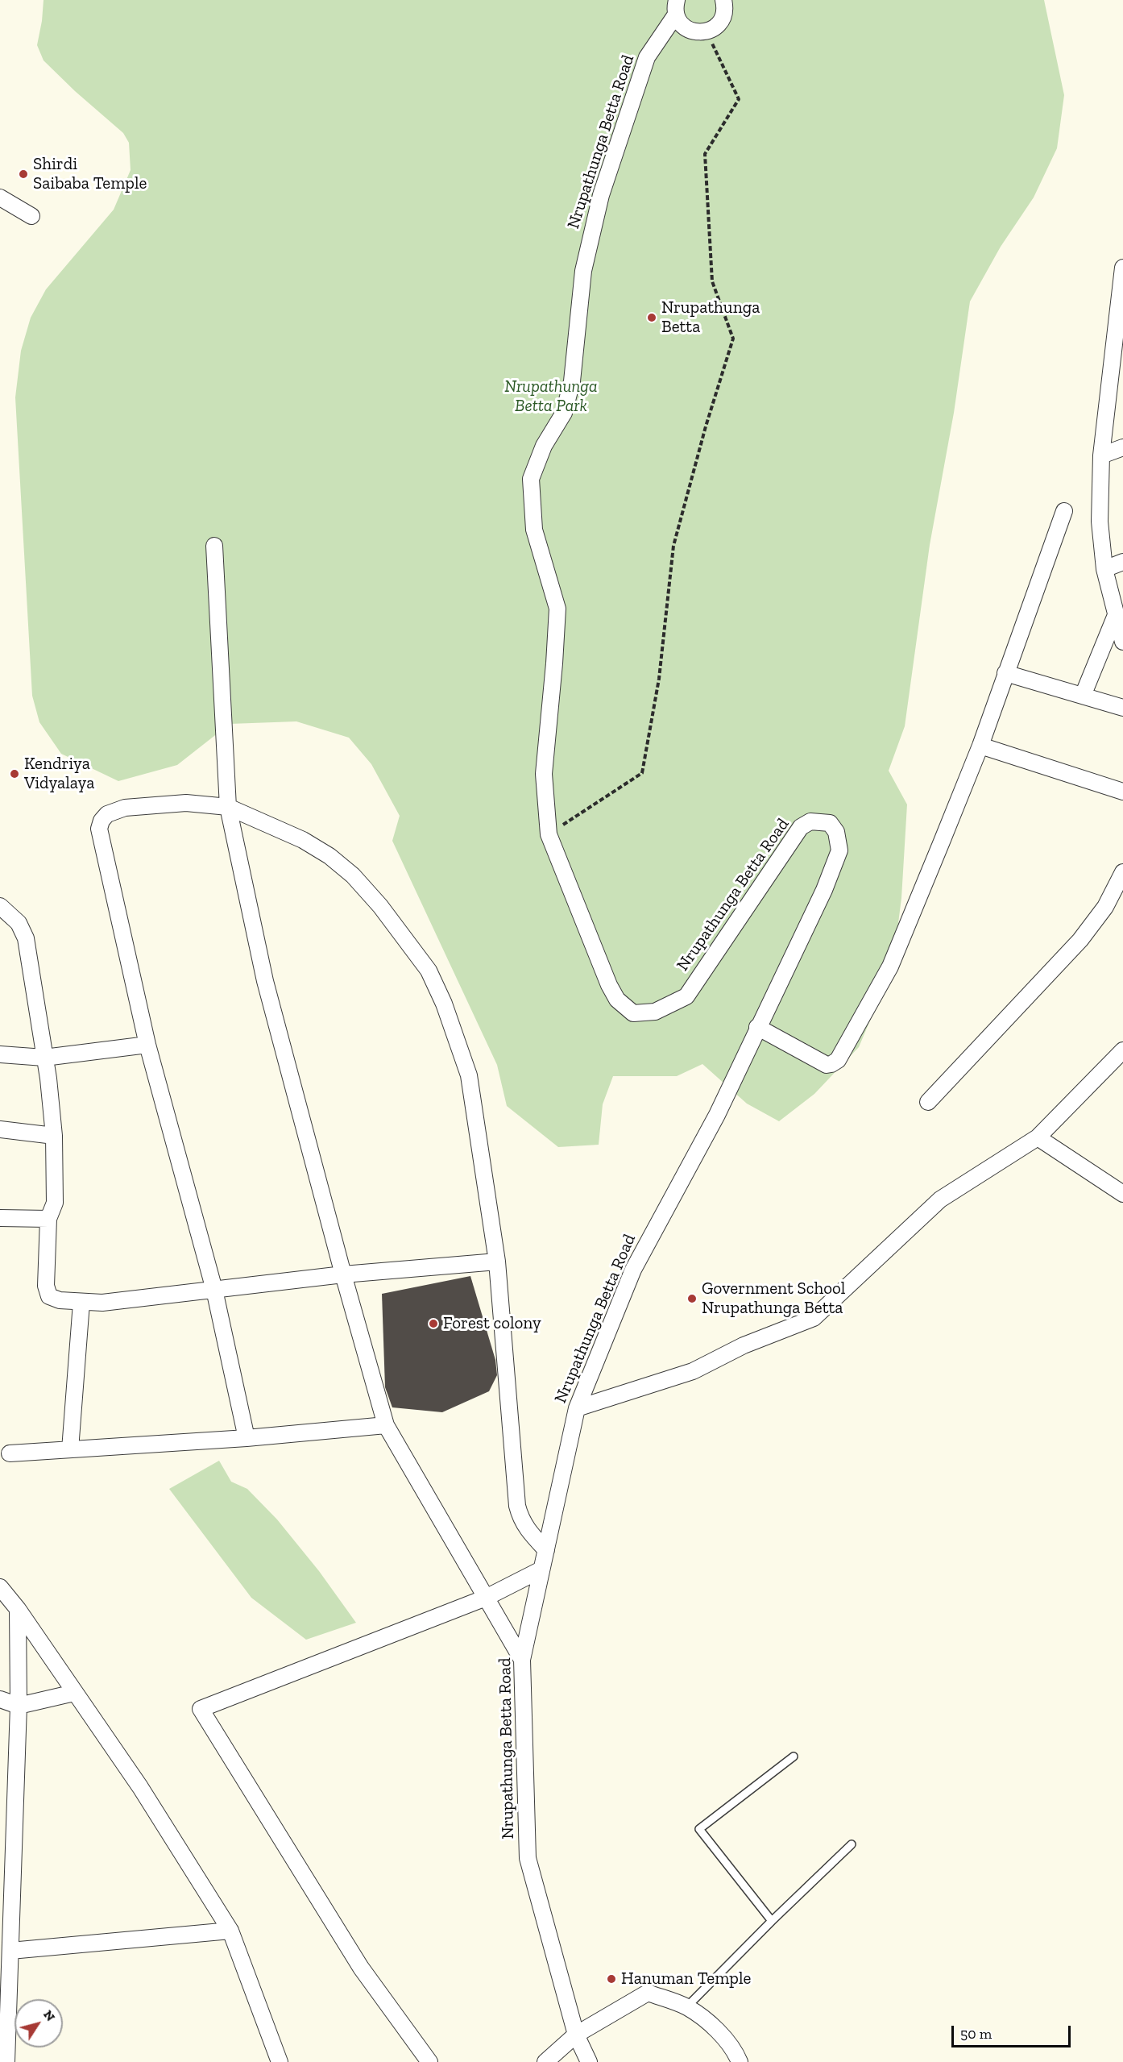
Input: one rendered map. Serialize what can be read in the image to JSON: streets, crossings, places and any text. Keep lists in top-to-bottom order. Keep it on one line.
{"streets":{"street":["Nrupathunga Betta Road"]},"parks":["Nrupathunga Betta Park"],"places":["Shirdi Saibaba Temple","Nrupathunga Betta","Kendriya Vidyalaya","Government School Nrupathunga Betta","Forest colony","Hanuman Temple"],"scale_bar":"50 m","north":"top right"}
